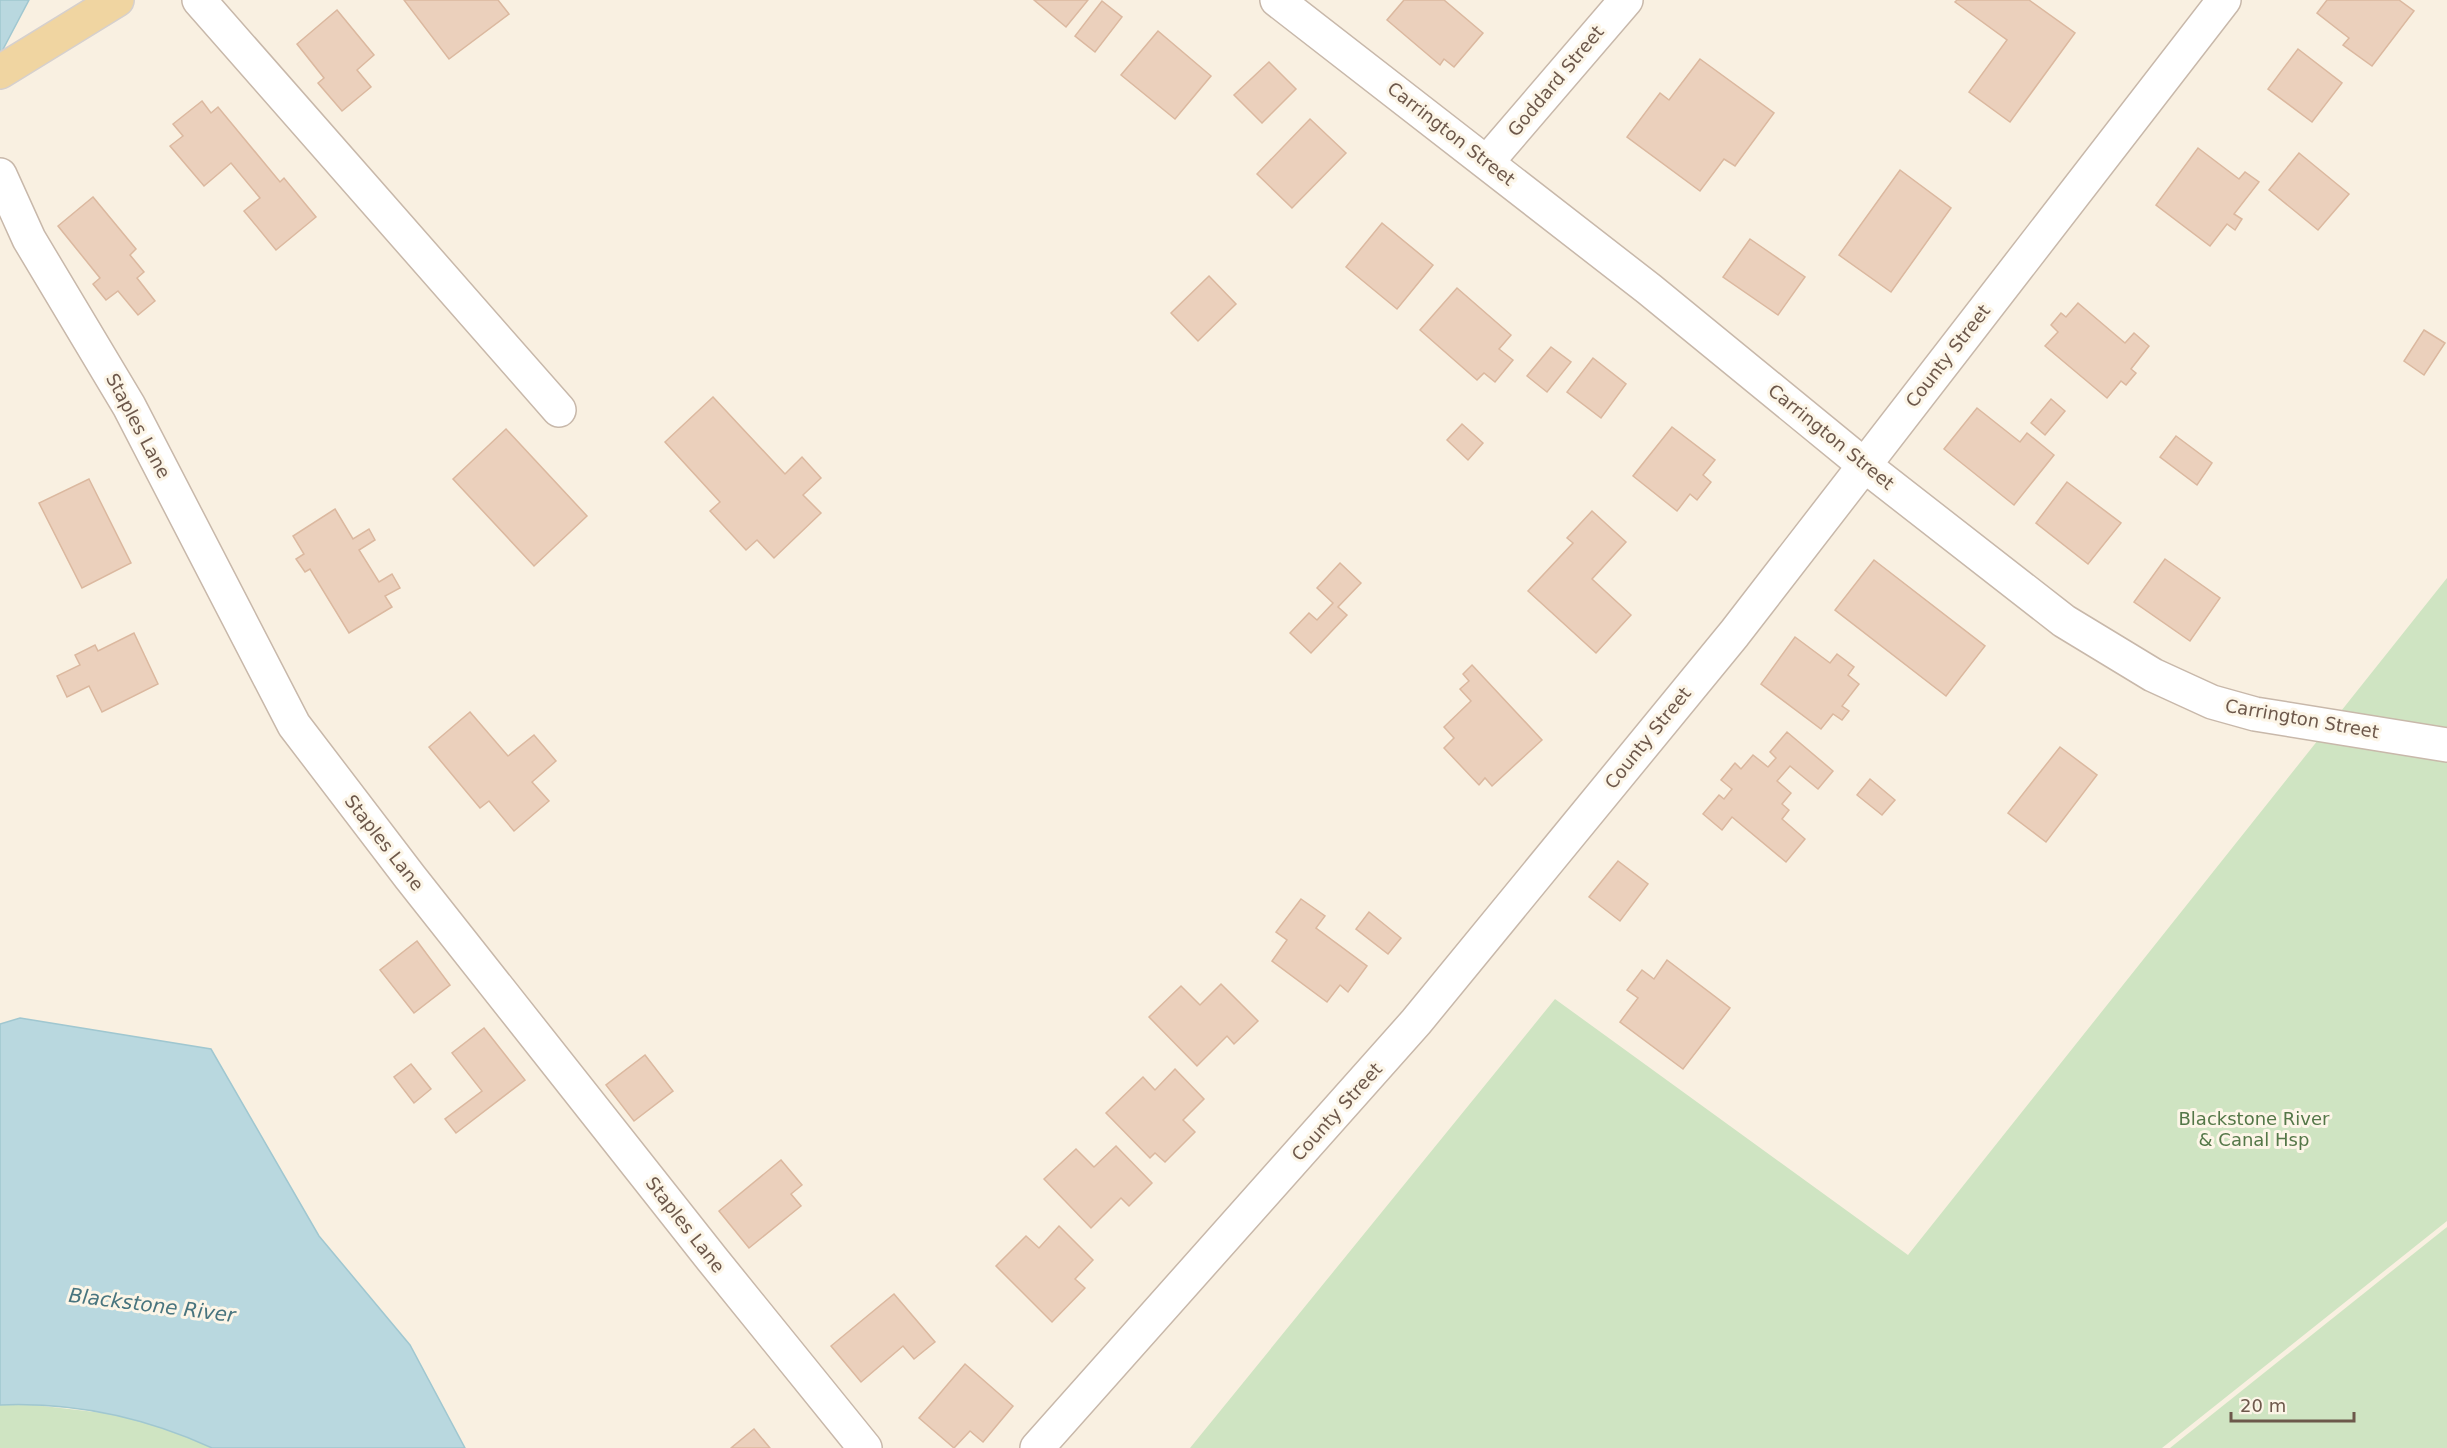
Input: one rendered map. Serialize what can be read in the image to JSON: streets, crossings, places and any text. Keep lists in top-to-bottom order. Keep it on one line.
{"streets":{"street":["Goddard Street","Carrington Street","County Street","Staples Lane"]},"crossings":[["Goddard Street","Carrington Street"],["Carrington Street","County Street"]],"water":["Blackstone River"],"parks":["Blackstone River & Canal Hsp"],"scale_bar":"20 m"}
